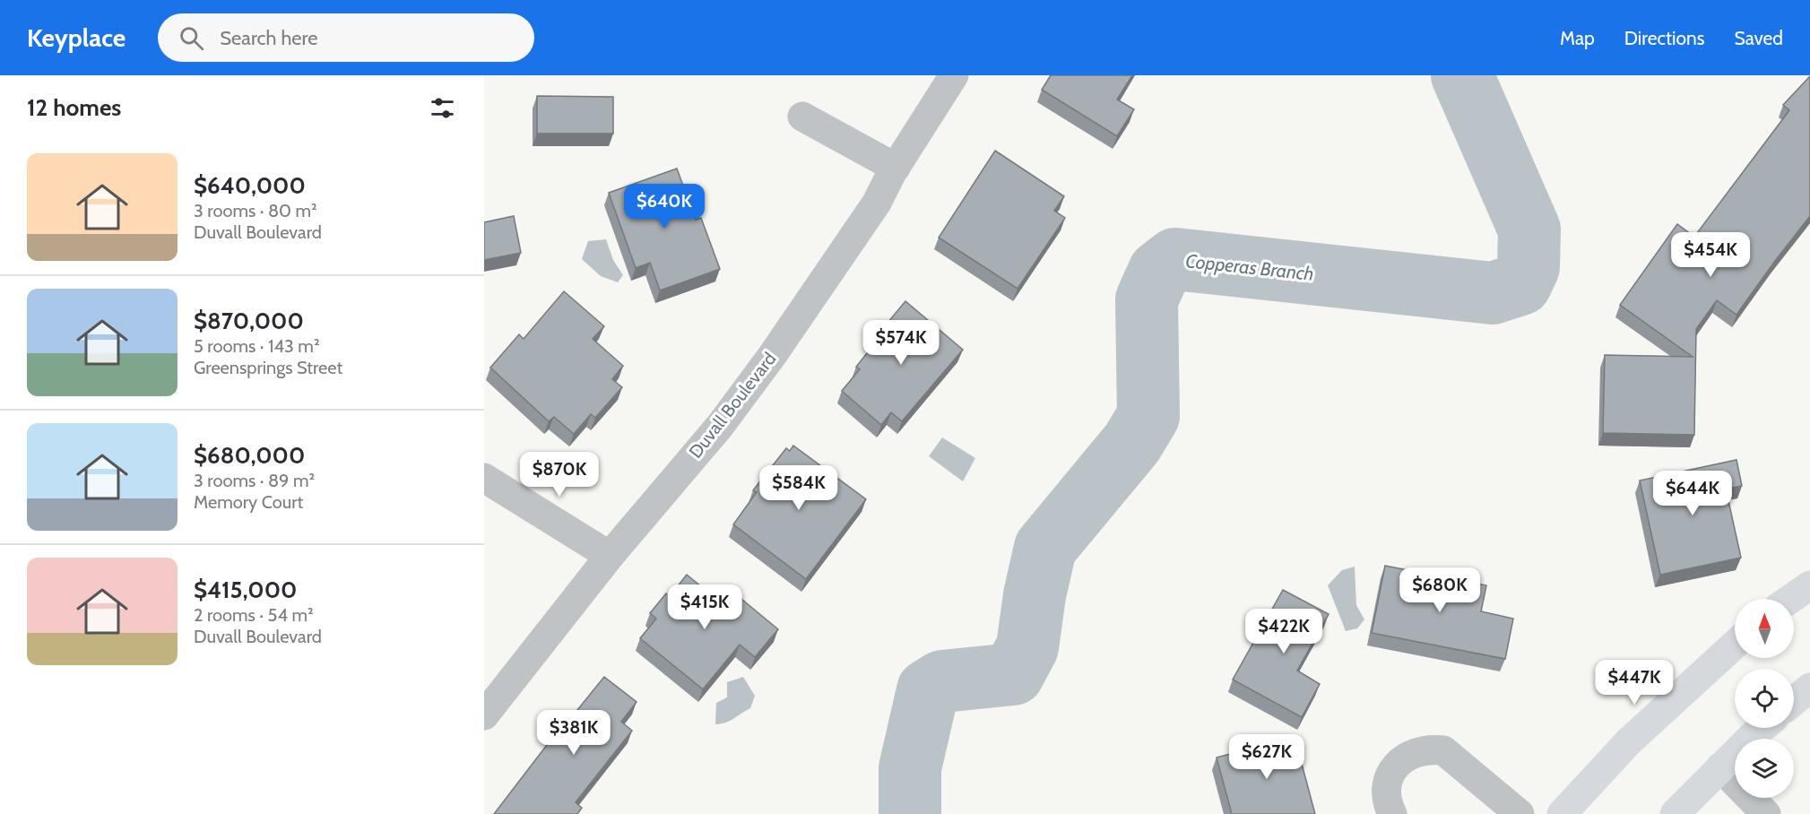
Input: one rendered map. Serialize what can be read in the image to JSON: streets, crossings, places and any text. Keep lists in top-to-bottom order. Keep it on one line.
{"streets":{"street":["Duvall Boulevard"]},"water":["Copperas Branch"],"north":"top","page":{"header":"Keyplace","search":"Search here","nav":["Map","Directions","Saved"],"heading":"12 homes","list":[{"name":"$640,000","note":"3 rooms · 80 m² · Duvall Boulevard"},{"name":"$870,000","note":"5 rooms · 143 m² · Greensprings Street"},{"name":"$680,000","note":"3 rooms · 89 m² · Memory Court"},{"name":"$415,000","note":"2 rooms · 54 m² · Duvall Boulevard"}],"price":["$640K","$454K","$574K","$870K","$584K","$644K","$680K","$415K","$422K","$447K","$381K","$627K"]}}
